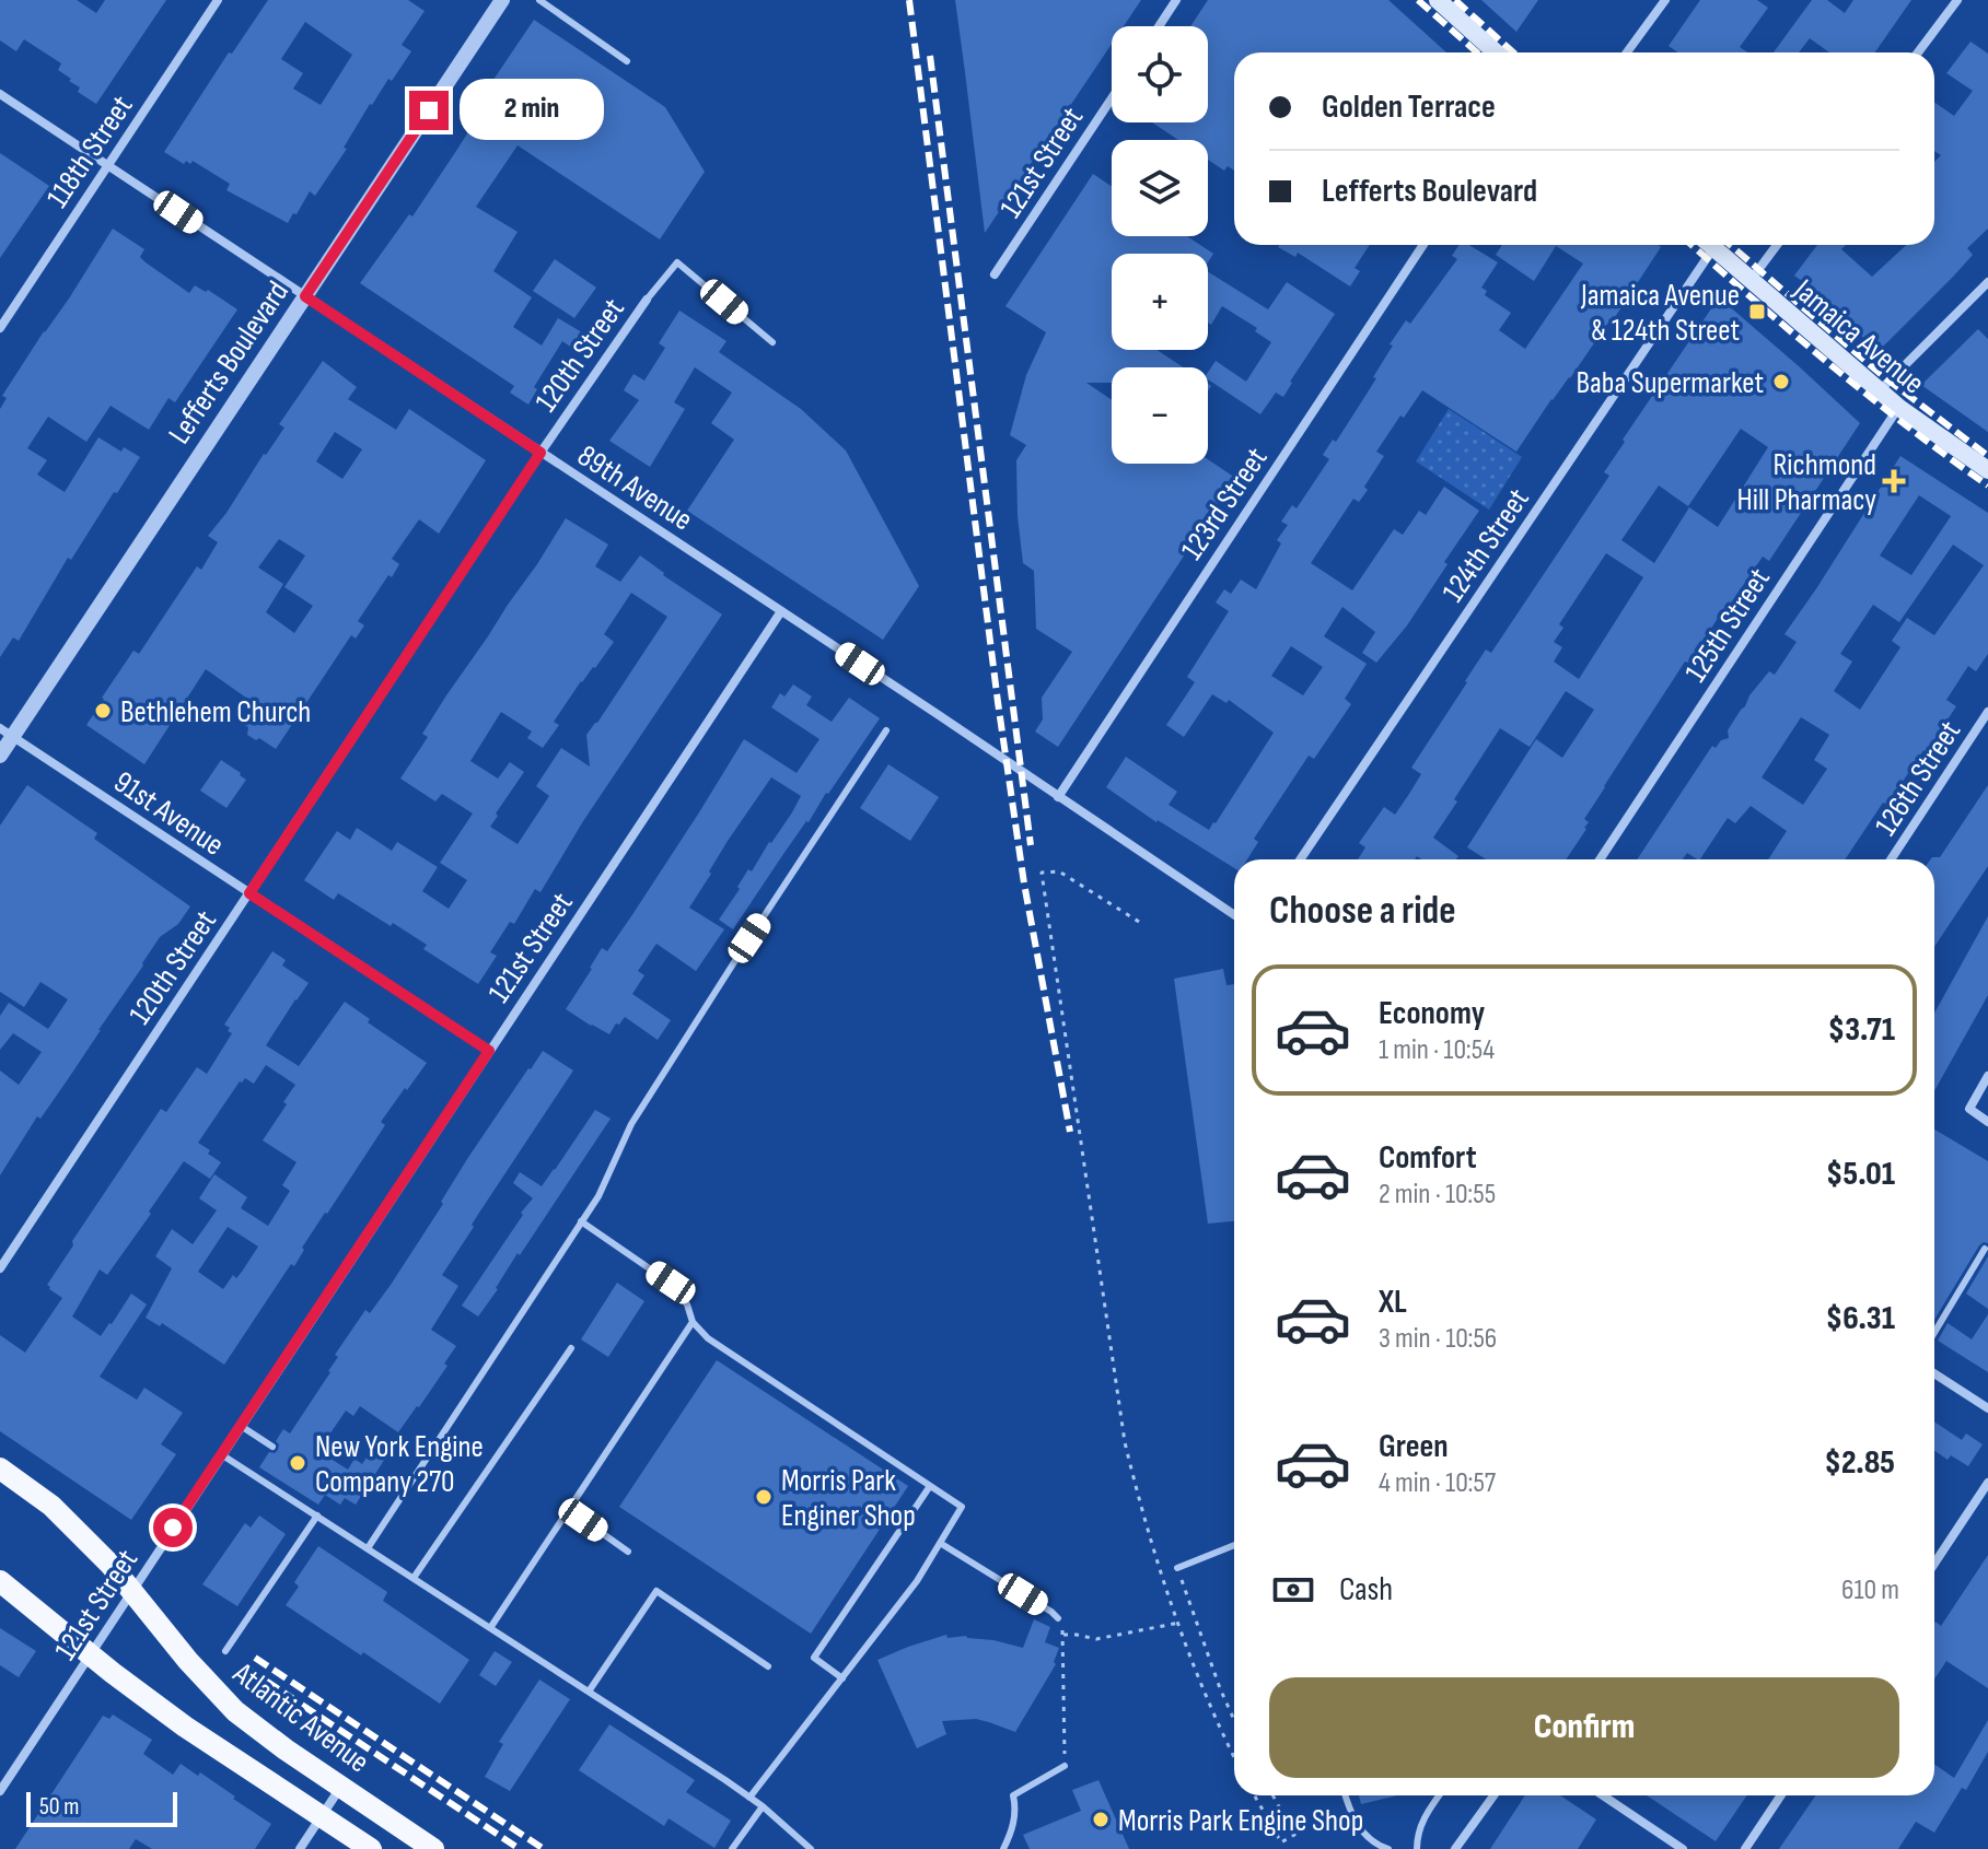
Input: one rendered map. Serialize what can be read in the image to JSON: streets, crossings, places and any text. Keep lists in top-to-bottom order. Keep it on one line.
{"streets":{"main road":["Jamaica Avenue","Atlantic Avenue"],"street":["118th Street","121st Street","120th Street","Lefferts Boulevard","89th Avenue","123rd Street","124th Street","125th Street","126th Street","91st Avenue"]},"crossings":[["118th Street","89th Avenue"],["121st Street","89th Avenue"],["121st Street","91st Avenue"],["121st Street","Atlantic Avenue"],["Jamaica Avenue","125th Street"],["120th Street","89th Avenue"],["120th Street","91st Avenue"],["Lefferts Boulevard","89th Avenue"],["Lefferts Boulevard","91st Avenue"],["89th Avenue","123rd Street"]],"places":{"transit":["Jamaica Avenue & 124th Street"],"other":["Baba Supermarket","Bethlehem Church","New York Engine Company 270","Morris Park Enginer Shop","Morris Park Engine Shop"],"health":["Richmond Hill Pharmacy"]},"scale_bar":"50 m","page":{"map_buttons":["+","−"],"banner":["Golden Terrace","Lefferts Boulevard"],"bubble":"2 min","heading":"Choose a ride","list":[{"name":"Economy","note":"1 min · 10:54","value":"$3.71"},{"name":"Comfort","note":"2 min · 10:55","value":"$5.01"},{"name":"XL","note":"3 min · 10:56","value":"$6.31"},{"name":"Green","note":"4 min · 10:57","value":"$2.85"}],"pay":["Cash","610 m"],"buttons":"Confirm","scale":"50 m"}}
